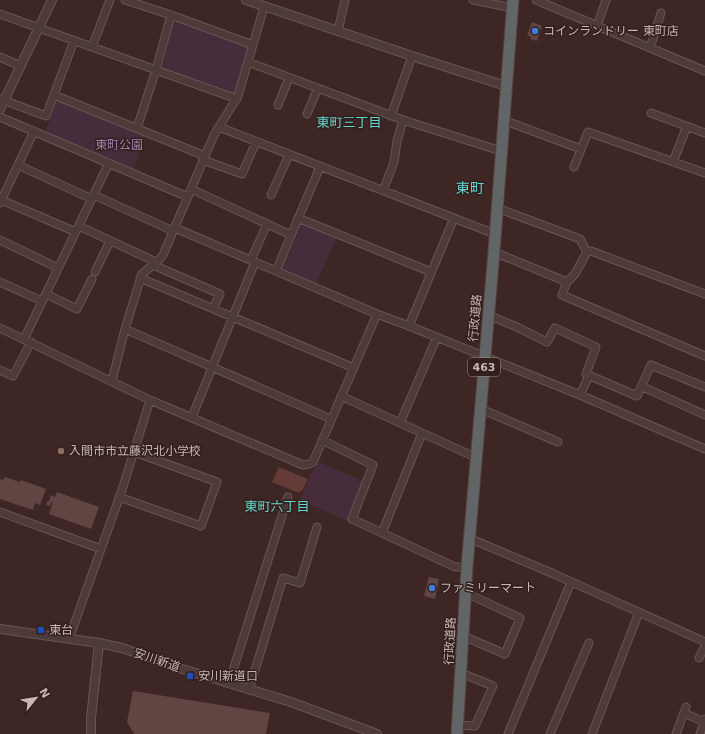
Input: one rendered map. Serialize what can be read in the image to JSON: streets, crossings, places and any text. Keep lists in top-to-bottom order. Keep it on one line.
{"streets":{"highway":["行政道路","463"],"street":["安川新道"]},"districts":["東町三丁目","東町","東町六丁目"],"parks":["東町公園"],"places":{"other":["コインランドリー 東町店","入間市市立藤沢北小学校","ファミリーマート"],"transit":["東台","安川新道口"]},"north":"top right"}
